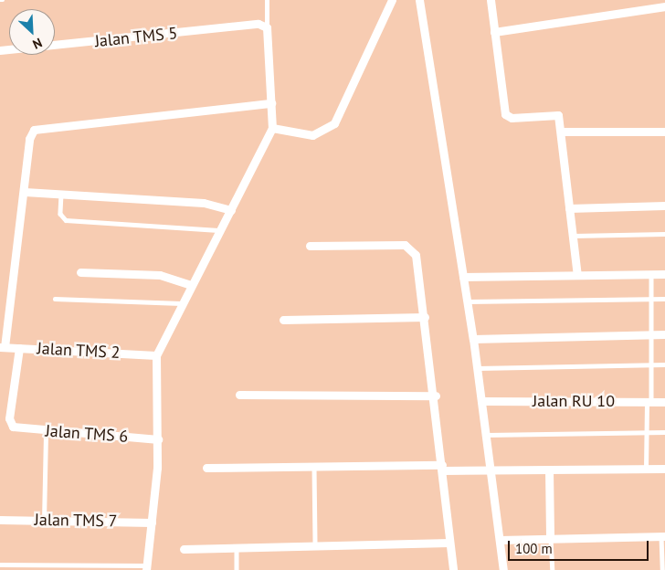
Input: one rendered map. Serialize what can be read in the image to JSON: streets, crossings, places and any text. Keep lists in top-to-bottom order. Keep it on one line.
{"streets":{"street":["Jalan TMS 5","Jalan TMS 2","Jalan RU 10","Jalan TMS 6","Jalan TMS 7"]},"crossings":[["Jalan TMS 2","Jalan TMS 6"]],"scale_bar":"100 m","north":"bottom right"}
